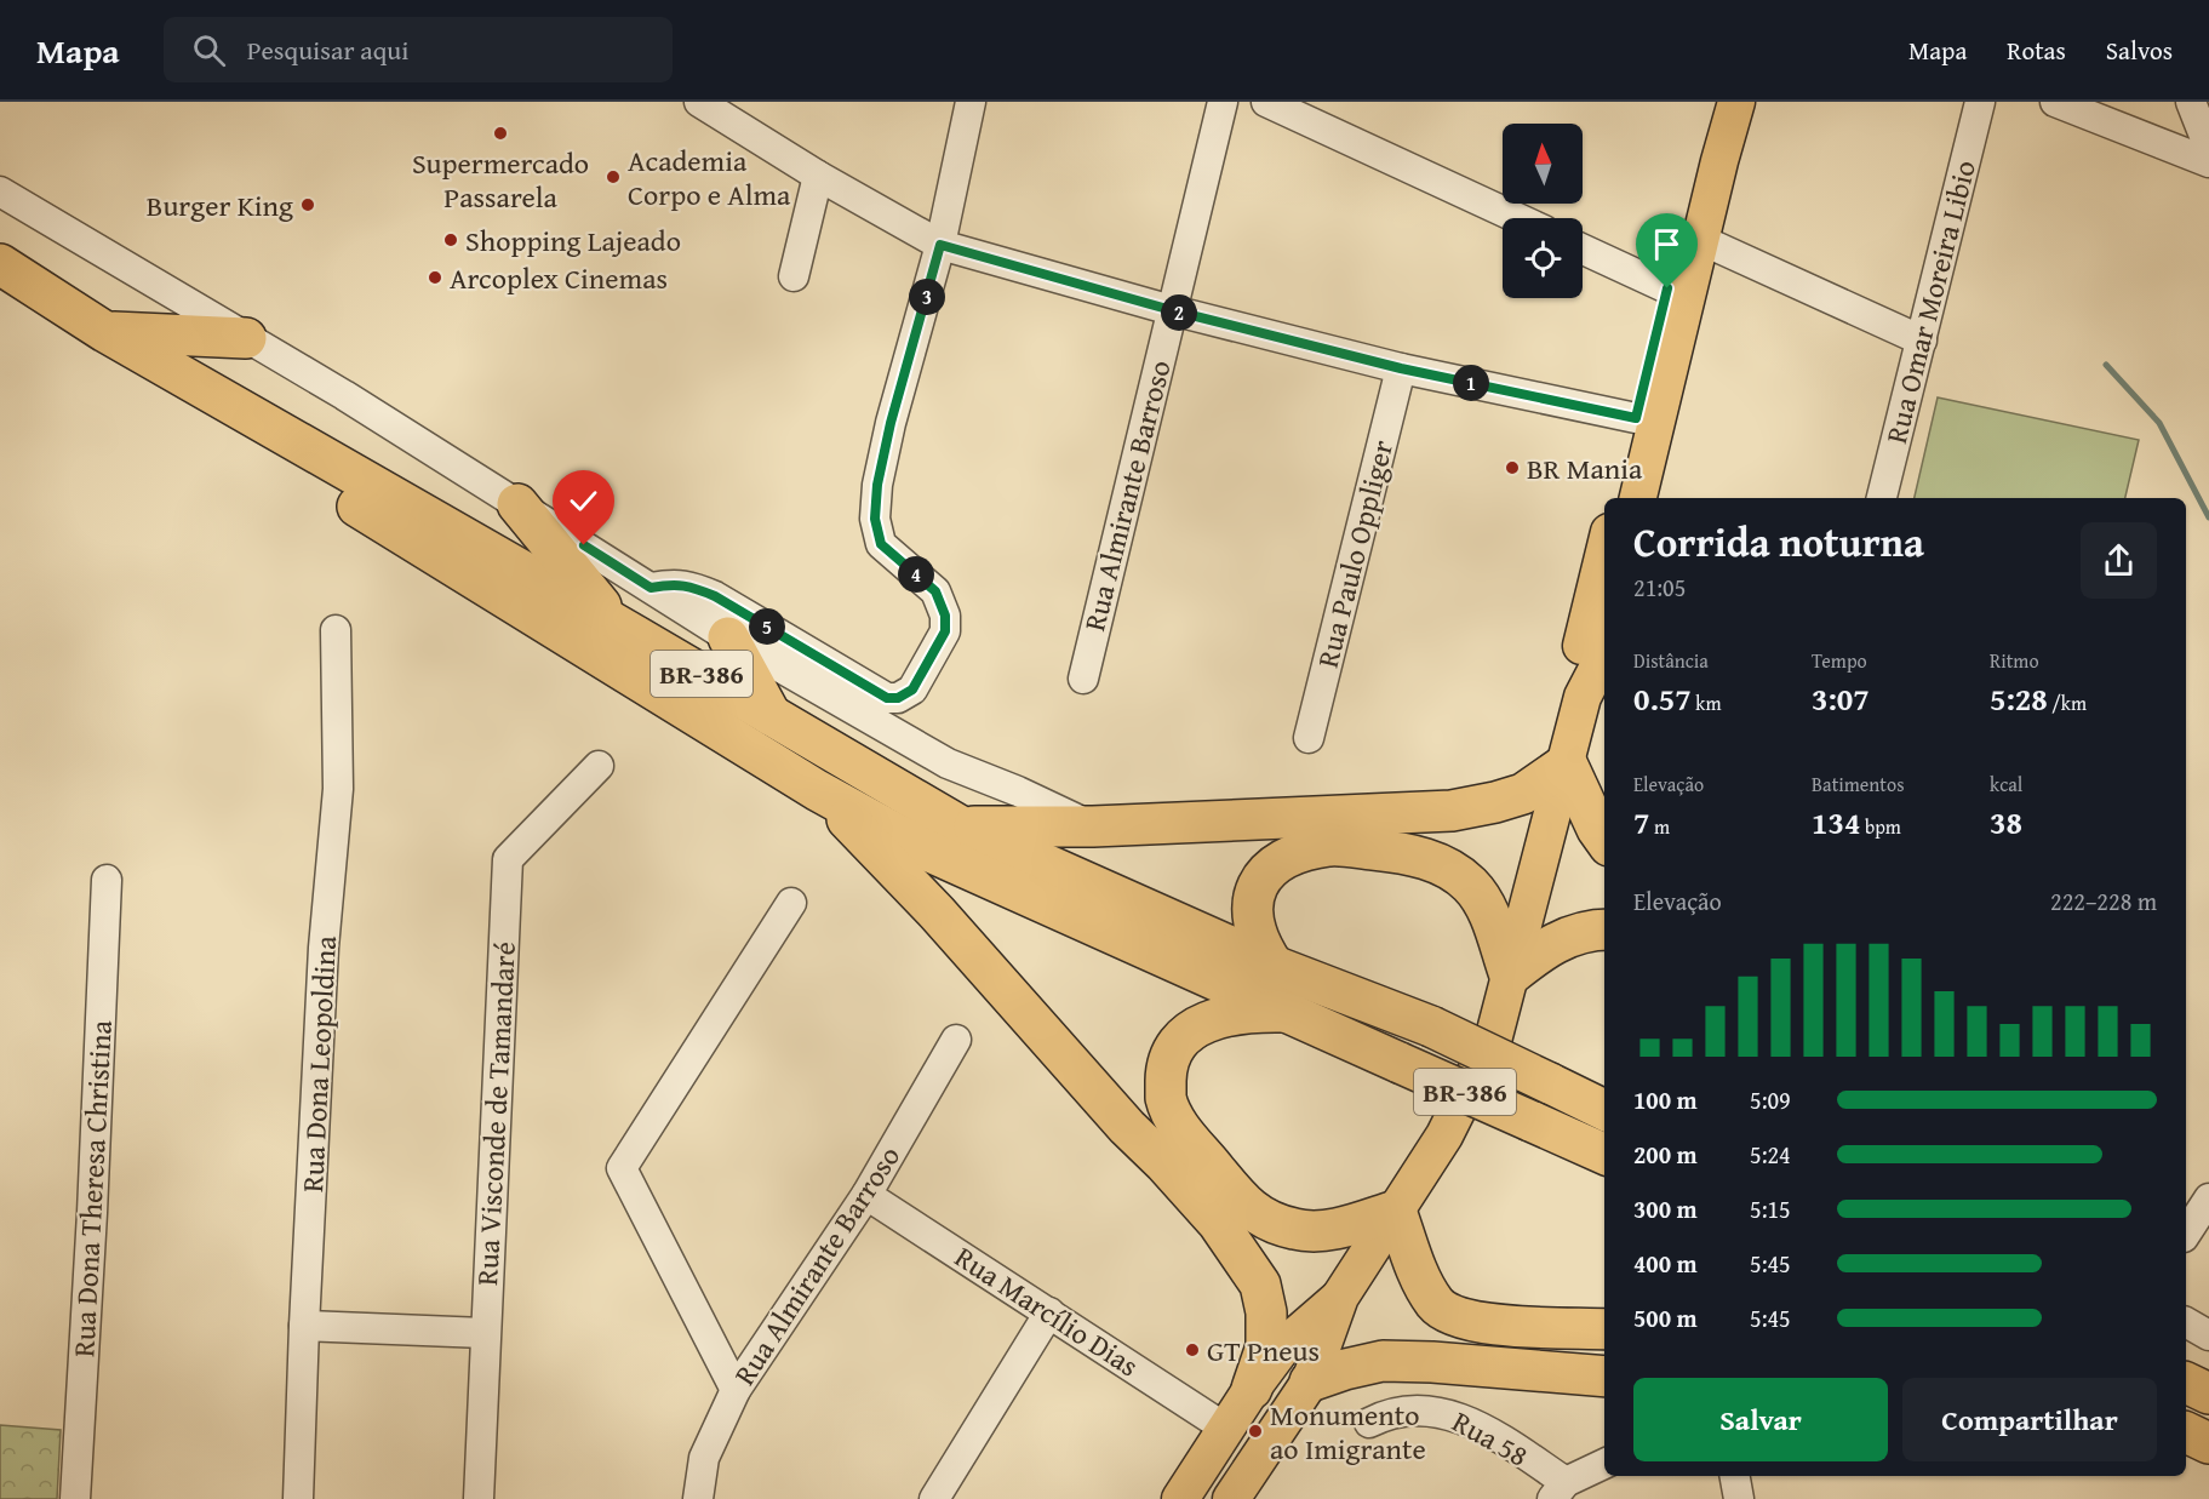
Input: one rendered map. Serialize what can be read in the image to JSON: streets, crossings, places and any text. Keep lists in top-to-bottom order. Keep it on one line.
{"streets":{"highway":["BR-386"],"street":["Rua Omar Moreira Libio","Rua Almirante Barroso","Rua Paulo Oppliger","Rua Dona Leopoldina","Rua Visconde de Tamandaré","Rua Dona Theresa Christina","Rua Marcílio Dias","Rua 58"]},"crossings":[["Rua Almirante Barroso","Rua Marcílio Dias"]],"places":["Supermercado Passarela","Academia Corpo e Alma","Burger King","Shopping Lajeado","Arcoplex Cinemas","BR Mania","GT Pneus","Monumento ao Imigrante"],"north":"top","page":{"header":"Mapa","search":"Pesquisar aqui","nav":["Mapa","Rotas","Salvos"],"pins":["3","2","1","4","5"],"heading":["Corrida noturna","21:05"],"stats":[["Distância","0.57 km"],["Tempo","3:07"],["Ritmo","5:28 /km"],["Elevação","7 m"],["Batimentos","134 bpm"],["kcal","38"]],"chart":["Elevação","222–228 m"],"list":[{"name":"100 m","note":"5:09"},{"name":"200 m","note":"5:24"},{"name":"300 m","note":"5:15"},{"name":"400 m","note":"5:45"},{"name":"500 m","note":"5:45"}],"buttons":["Salvar","Compartilhar"]}}
